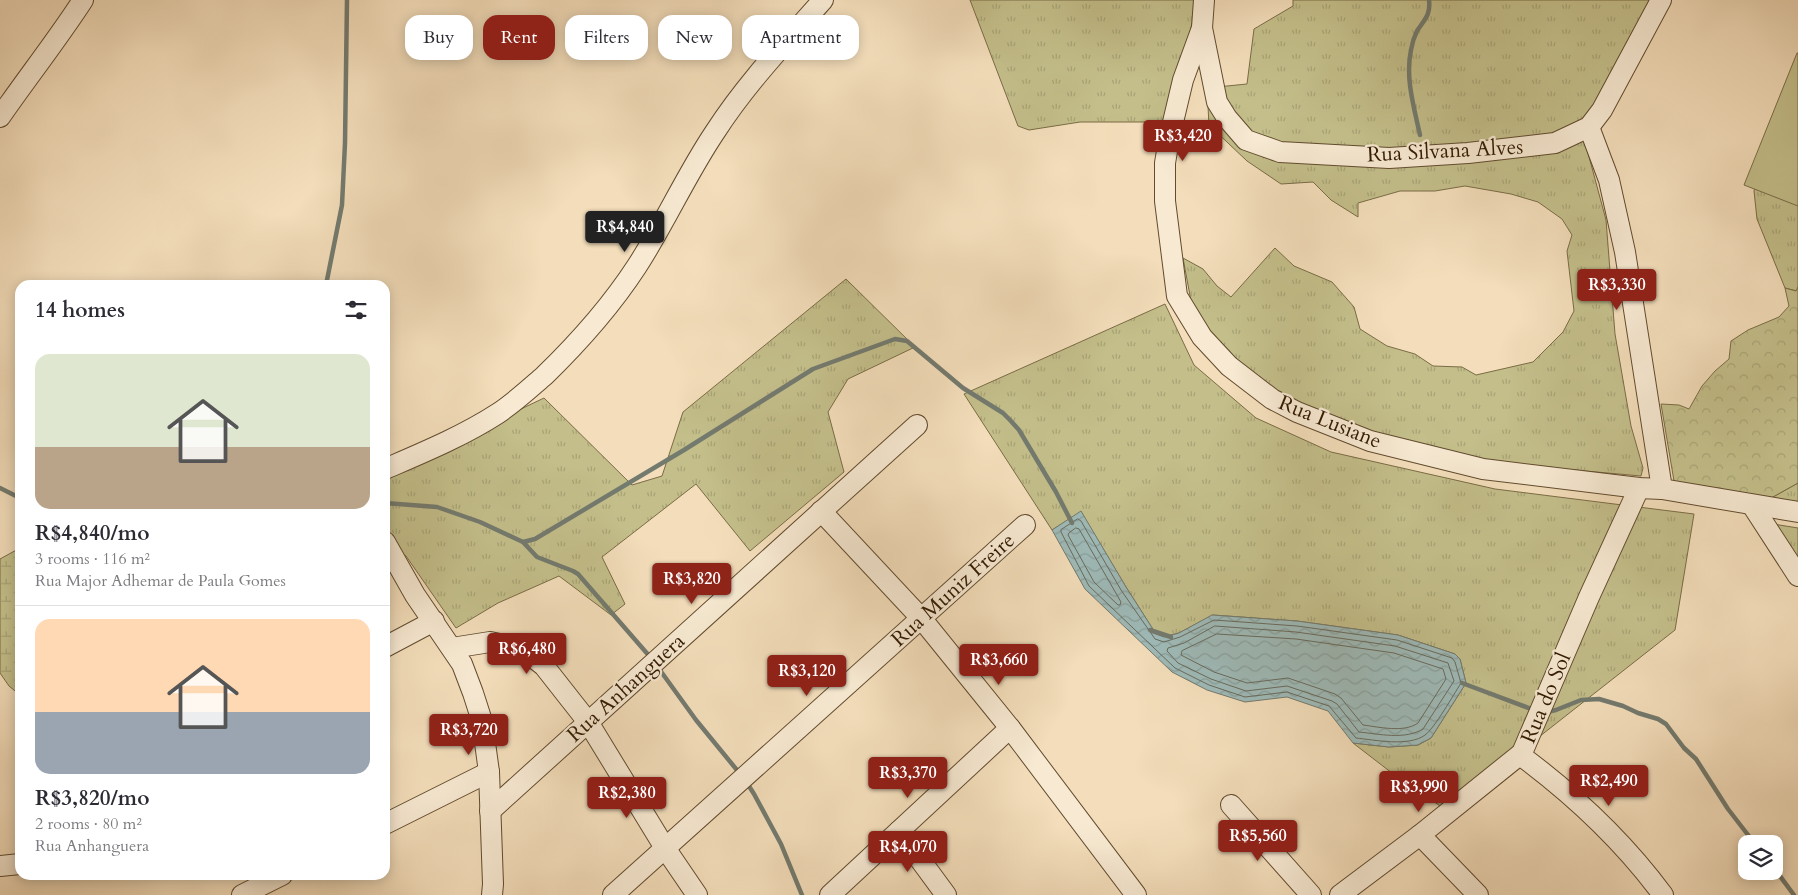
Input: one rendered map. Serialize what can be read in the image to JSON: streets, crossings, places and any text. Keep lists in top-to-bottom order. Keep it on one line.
{"streets":{"street":["Rua Silvana Alves","Rua Lusiane","Rua Muniz Freire","Rua Anhanguera","Rua do Sol"]},"crossings":[["Rua Silvana Alves","Rua Lusiane"],["Rua Lusiane","Rua do Sol"]],"page":{"chip":["Buy","Rent","Filters","New","Apartment"],"price":["R$3,420","R$4,840","R$3,330","R$3,820","R$6,480","R$3,660","R$3,120","R$3,720","R$3,370","R$2,490","R$3,990","R$2,380","R$5,560","R$4,070"],"heading":"14 homes","list":[{"name":"R$4,840/mo","note":"3 rooms · 116 m² · Rua Major Adhemar de Paula Gomes"},{"name":"R$3,820/mo","note":"2 rooms · 80 m² · Rua Anhanguera"}]}}
